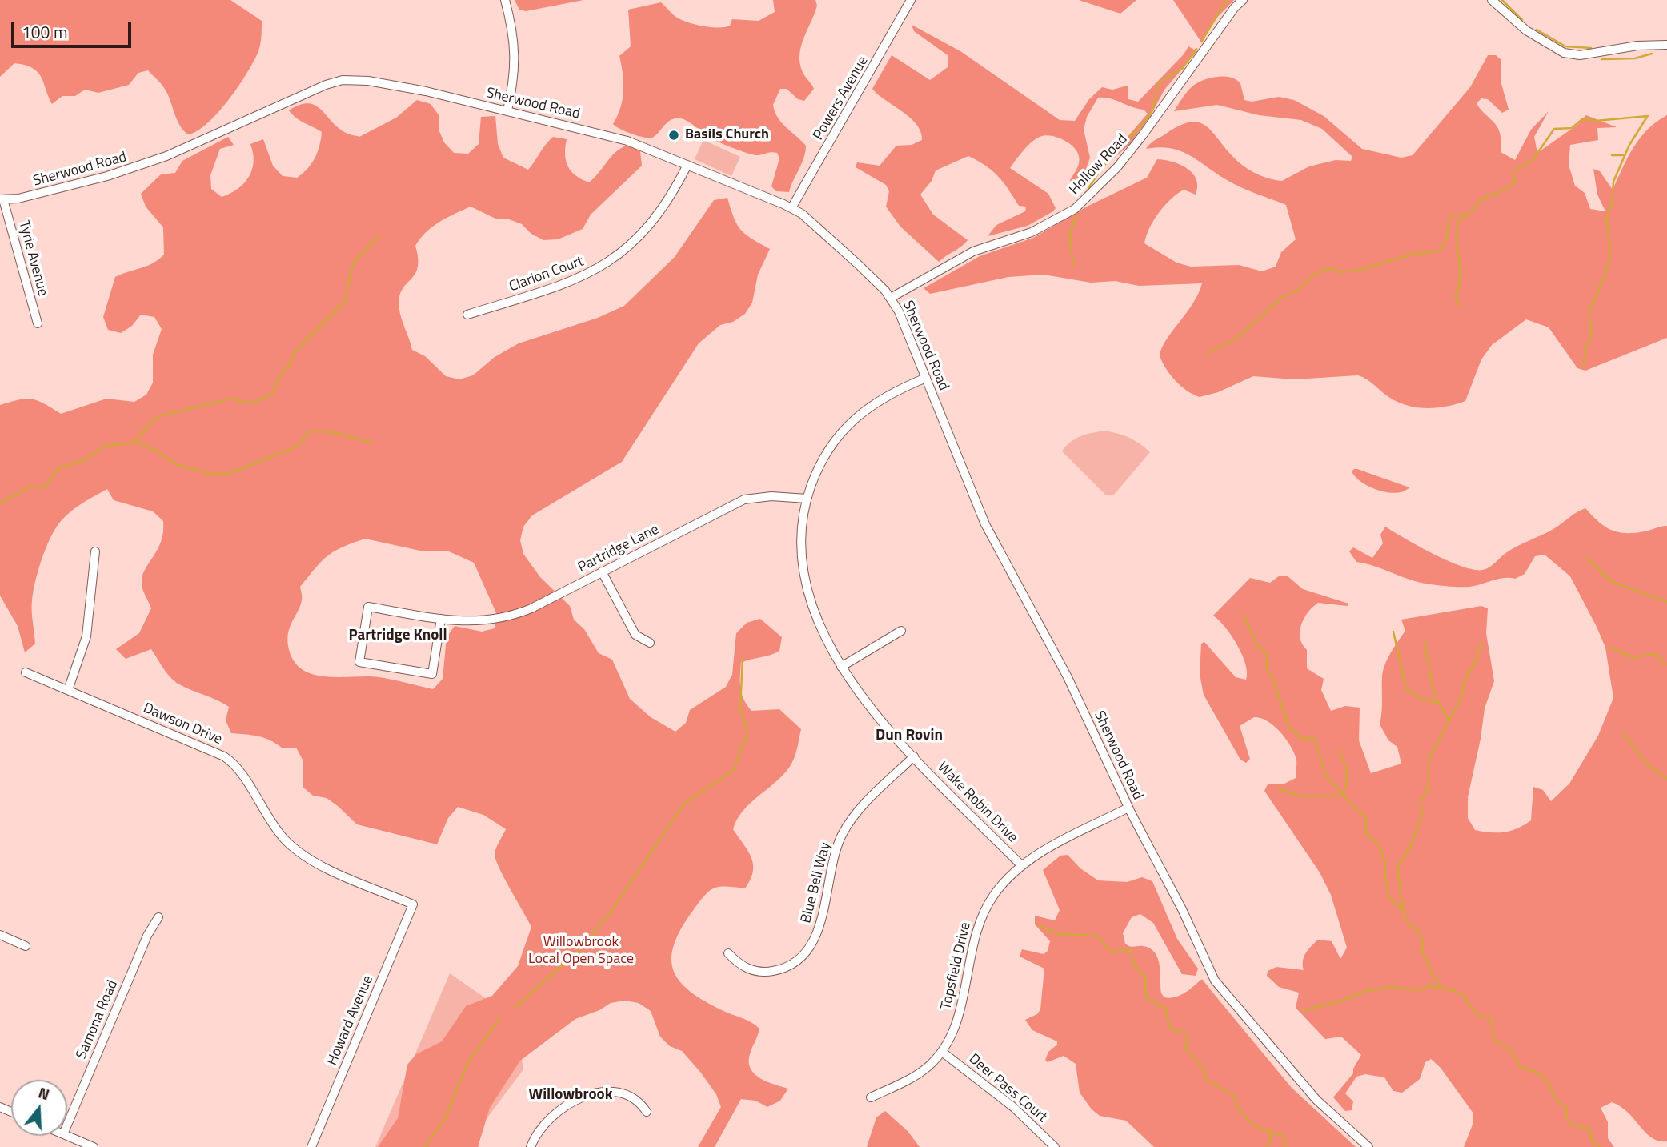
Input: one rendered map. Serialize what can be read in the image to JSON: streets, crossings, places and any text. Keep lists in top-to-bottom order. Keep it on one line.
{"streets":{"street":["Powers Avenue","Sherwood Road","Hollow Road","Tyrie Avenue","Clarion Court","Partridge Lane","Dawson Drive","Wake Robin Drive","Blue Bell Way","Topsfield Drive","Samona Road","Howard Avenue","Deer Pass Court"]},"crossings":[["Powers Avenue","Sherwood Road"],["Sherwood Road","Hollow Road"],["Sherwood Road","Tyrie Avenue"],["Sherwood Road","Clarion Court"],["Sherwood Road","Wake Robin Drive"],["Sherwood Road","Topsfield Drive"],["Partridge Lane","Wake Robin Drive"],["Dawson Drive","Howard Avenue"],["Wake Robin Drive","Blue Bell Way"],["Wake Robin Drive","Topsfield Drive"],["Topsfield Drive","Deer Pass Court"]],"districts":["Partridge Knoll","Dun Rovin","Willowbrook"],"parks":["Willowbrook Local Open Space"],"places":["Basils Church"],"scale_bar":"100 m","north":"top"}
